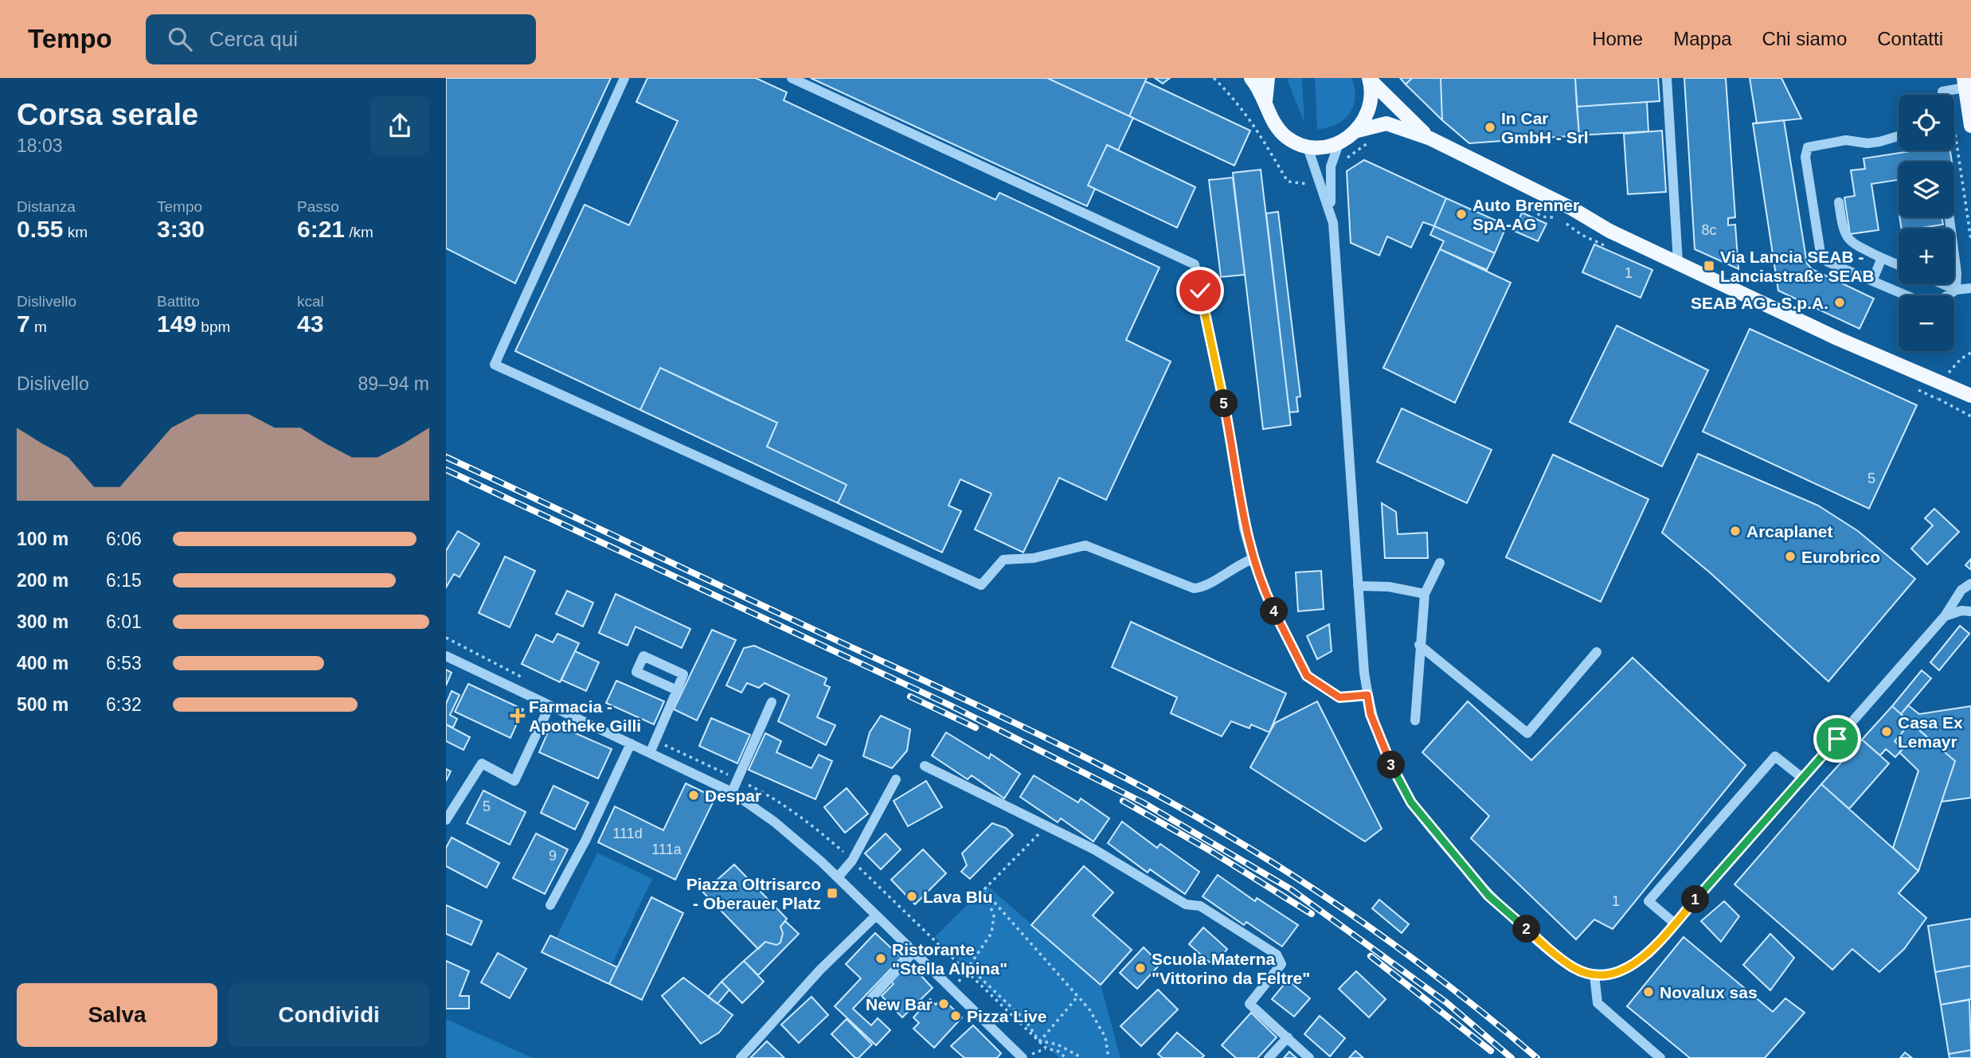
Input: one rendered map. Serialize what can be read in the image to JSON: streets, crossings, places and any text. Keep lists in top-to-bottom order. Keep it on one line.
{"places":{"other":["In Car GmbH - Srl","Auto Brenner SpA-AG","SEAB AG - S.p.A.","Arcaplanet","Eurobrico","Casa Ex Lemayr","Despar","Lava Blu","Ristorante \"Stella Alpina\"","Scuola Materna \"Vittorino da Feltre\"","Novalux sas","New Bar","Pizza Live"],"transit":["Via Lancia SEAB - Lanciastraße SEAB","Piazza Oltrisarco - Oberauer Platz"],"health":["Farmacia - Apotheke Gilli"]},"house_numbers":["8c","1","5","5","111d","111a","9","1"],"page":{"header":"Tempo","search":"Cerca qui","nav":["Home","Mappa","Chi siamo","Contatti"],"heading":["Corsa serale","18:03"],"map_buttons":["+","−"],"stats":[["Distanza","0.55 km"],["Tempo","3:30"],["Passo","6:21 /km"],["Dislivello","7 m"],["Battito","149 bpm"],["kcal","43"]],"chart":["Dislivello","89–94 m"],"pins":["5","4","3","1","2"],"list":[{"name":"100 m","note":"6:06"},{"name":"200 m","note":"6:15"},{"name":"300 m","note":"6:01"},{"name":"400 m","note":"6:53"},{"name":"500 m","note":"6:32"}],"buttons":["Salva","Condividi"]}}
